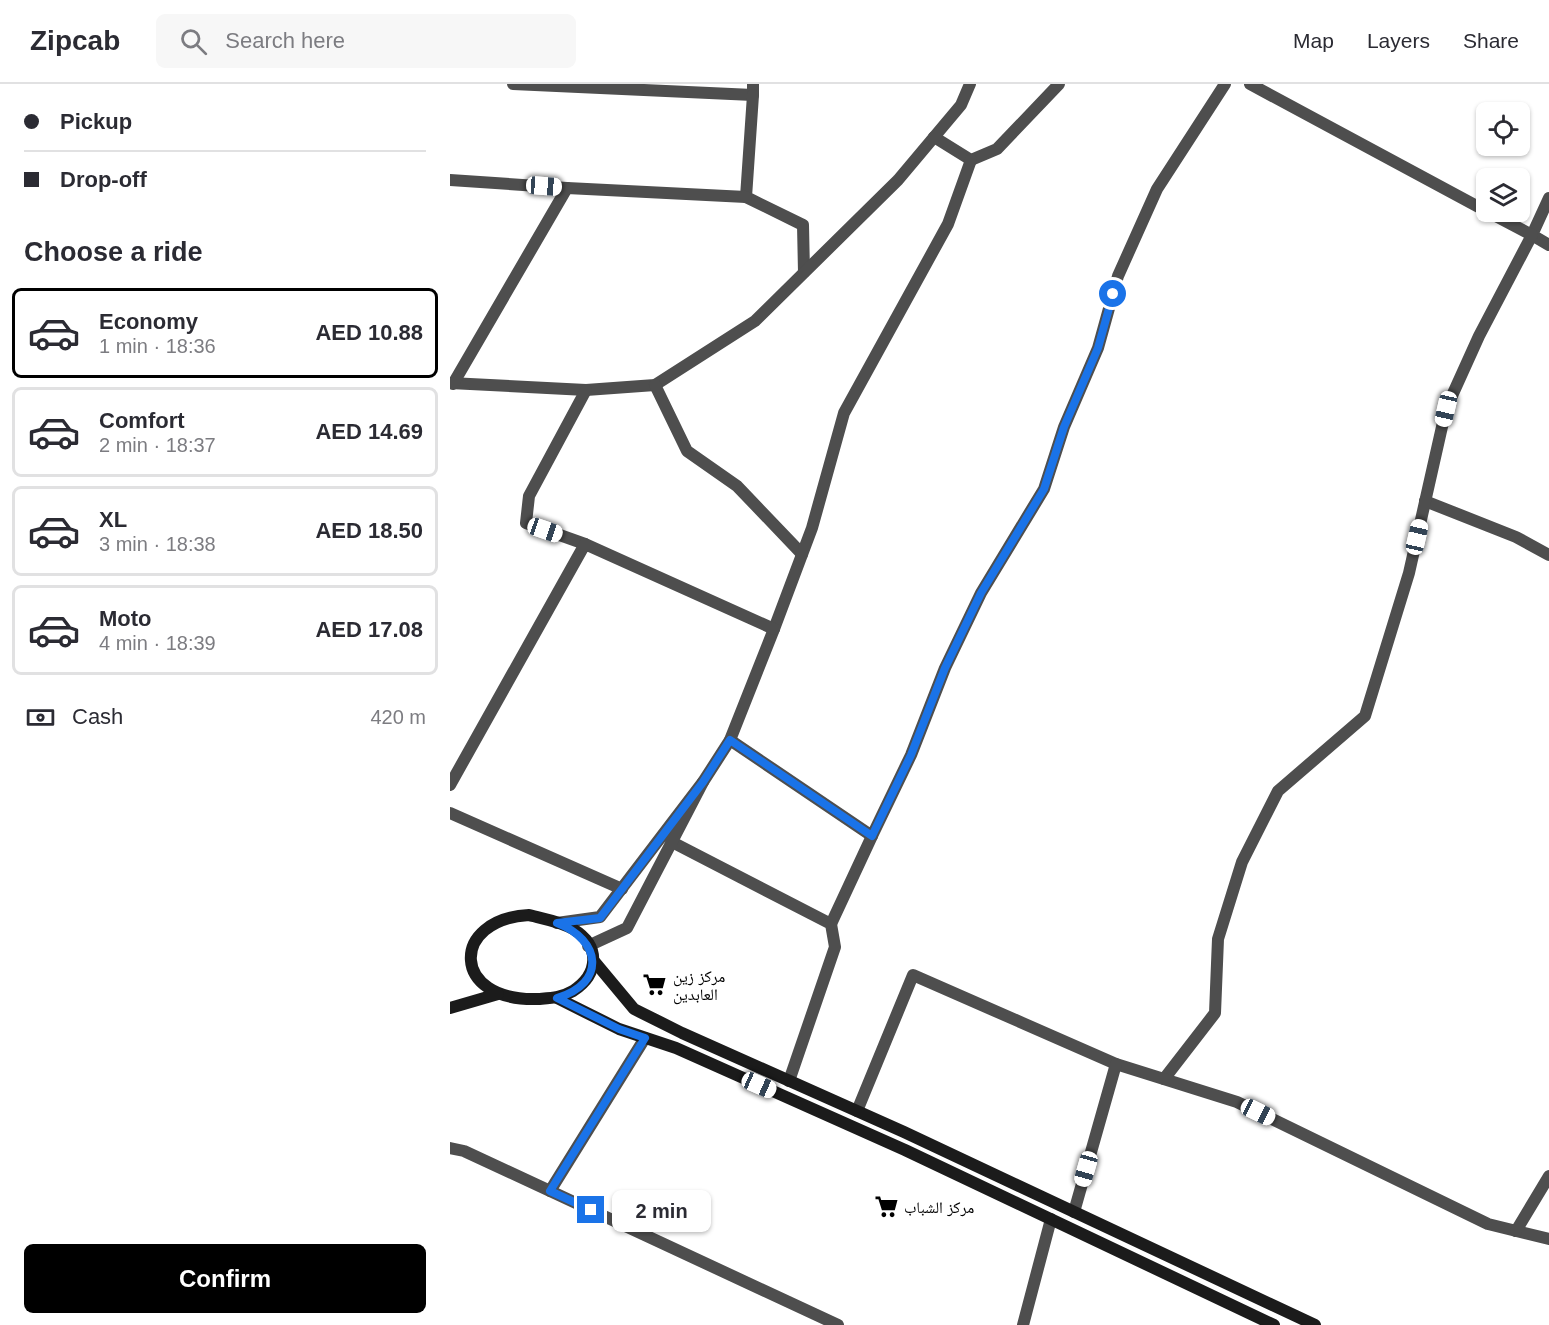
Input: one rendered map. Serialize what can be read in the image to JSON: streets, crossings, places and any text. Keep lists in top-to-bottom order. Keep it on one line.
{"places":{"supermarket":["مركز زين العابدين","مركز الشباب"]},"page":{"header":"Zipcab","search":"Search here","nav":["Map","Layers","Share"],"banner":["Pickup","Drop-off"],"heading":"Choose a ride","list":[{"name":"Economy","note":"1 min · 18:36","value":"AED 10.88"},{"name":"Comfort","note":"2 min · 18:37","value":"AED 14.69"},{"name":"XL","note":"3 min · 18:38","value":"AED 18.50"},{"name":"Moto","note":"4 min · 18:39","value":"AED 17.08"}],"pay":["Cash","420 m"],"bubble":"2 min","buttons":"Confirm"}}
